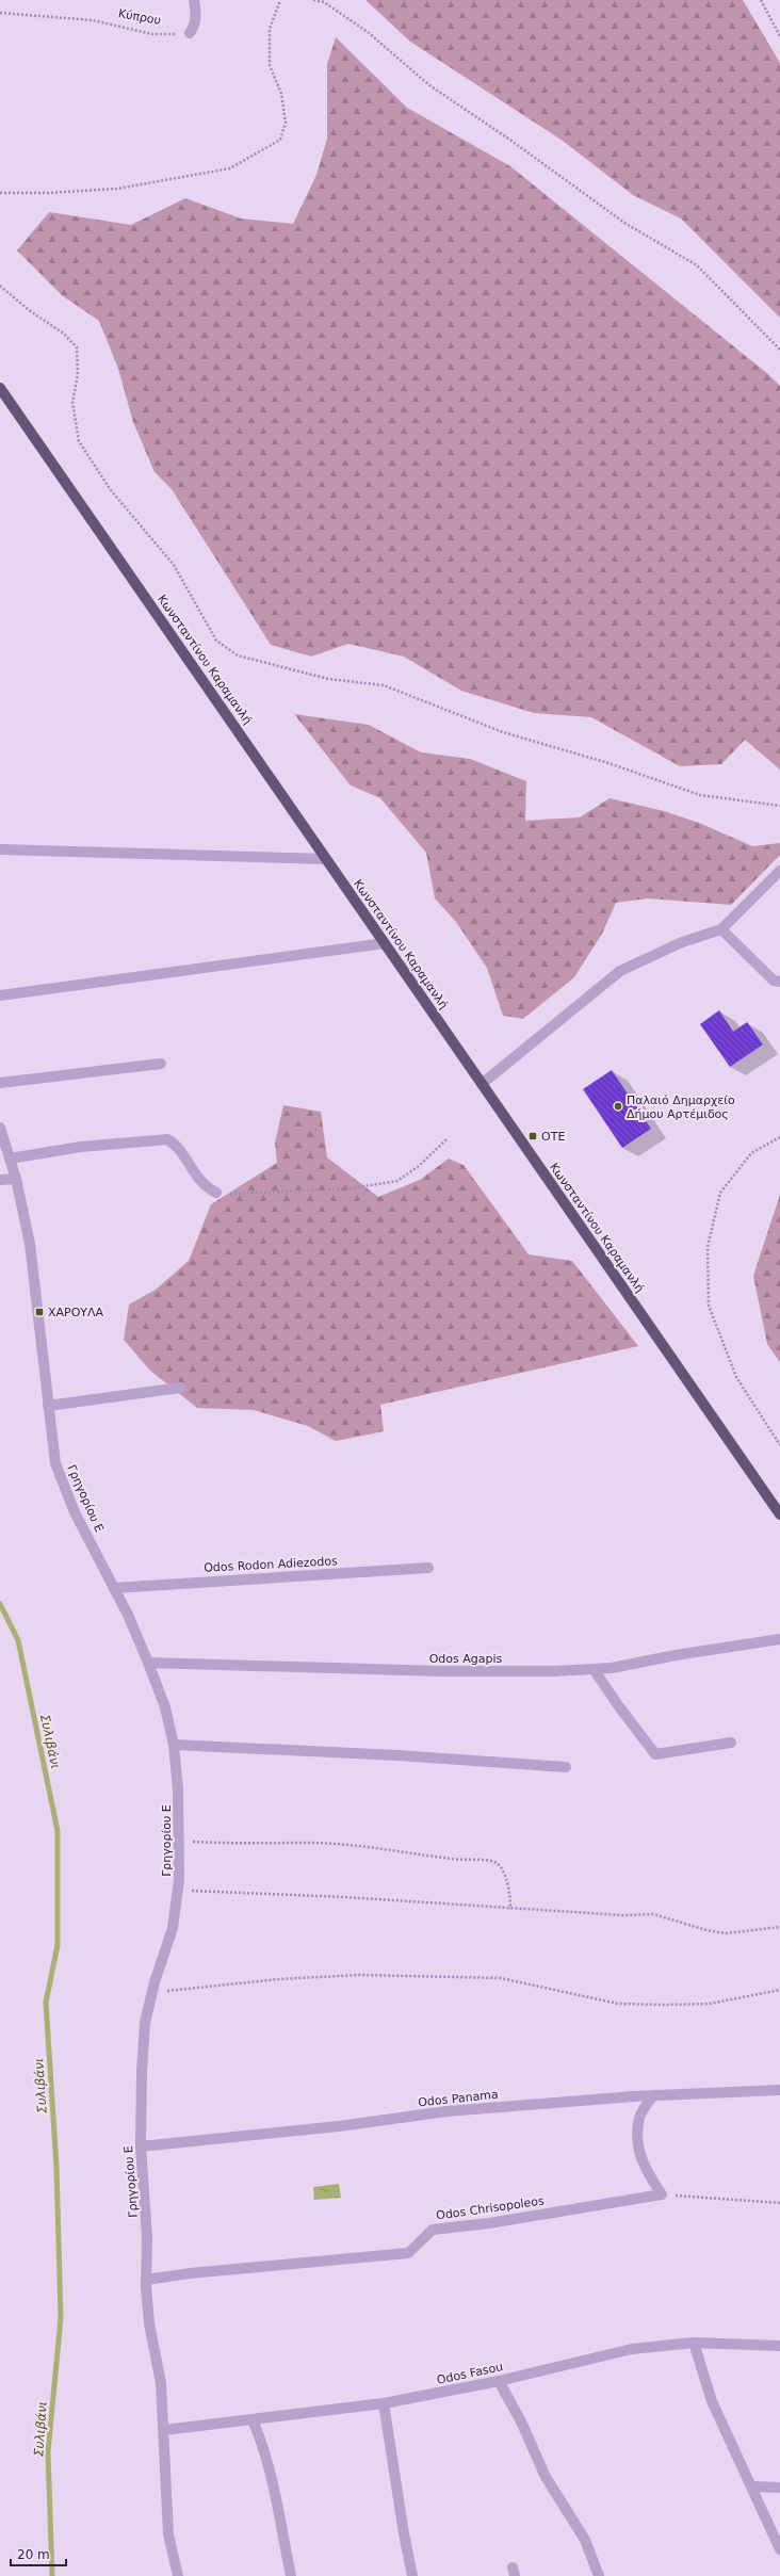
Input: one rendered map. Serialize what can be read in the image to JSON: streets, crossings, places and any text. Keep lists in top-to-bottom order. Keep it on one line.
{"streets":{"main road":["Κωνσταντίνου Καραμανλή"],"street":["Γρηγορίου Ε","Odos Rodon Adiezodos","Odos Agapis","Odos Panama","Odos Chrisopoleos","Odos Fasou"],"path":["Κύπρου"]},"crossings":[["Γρηγορίου Ε","Odos Rodon Adiezodos"],["Γρηγορίου Ε","Odos Agapis"],["Γρηγορίου Ε","Odos Panama"],["Γρηγορίου Ε","Odos Chrisopoleos"],["Γρηγορίου Ε","Odos Fasou"]],"water":["Συλιβάνι"],"places":{"other":["Παλαιό Δημαρχείο Δήμου Αρτέμιδος"],"transit":["ΟΤΕ","ΧΑΡΟΥΛΑ"]},"scale_bar":"20 m"}
